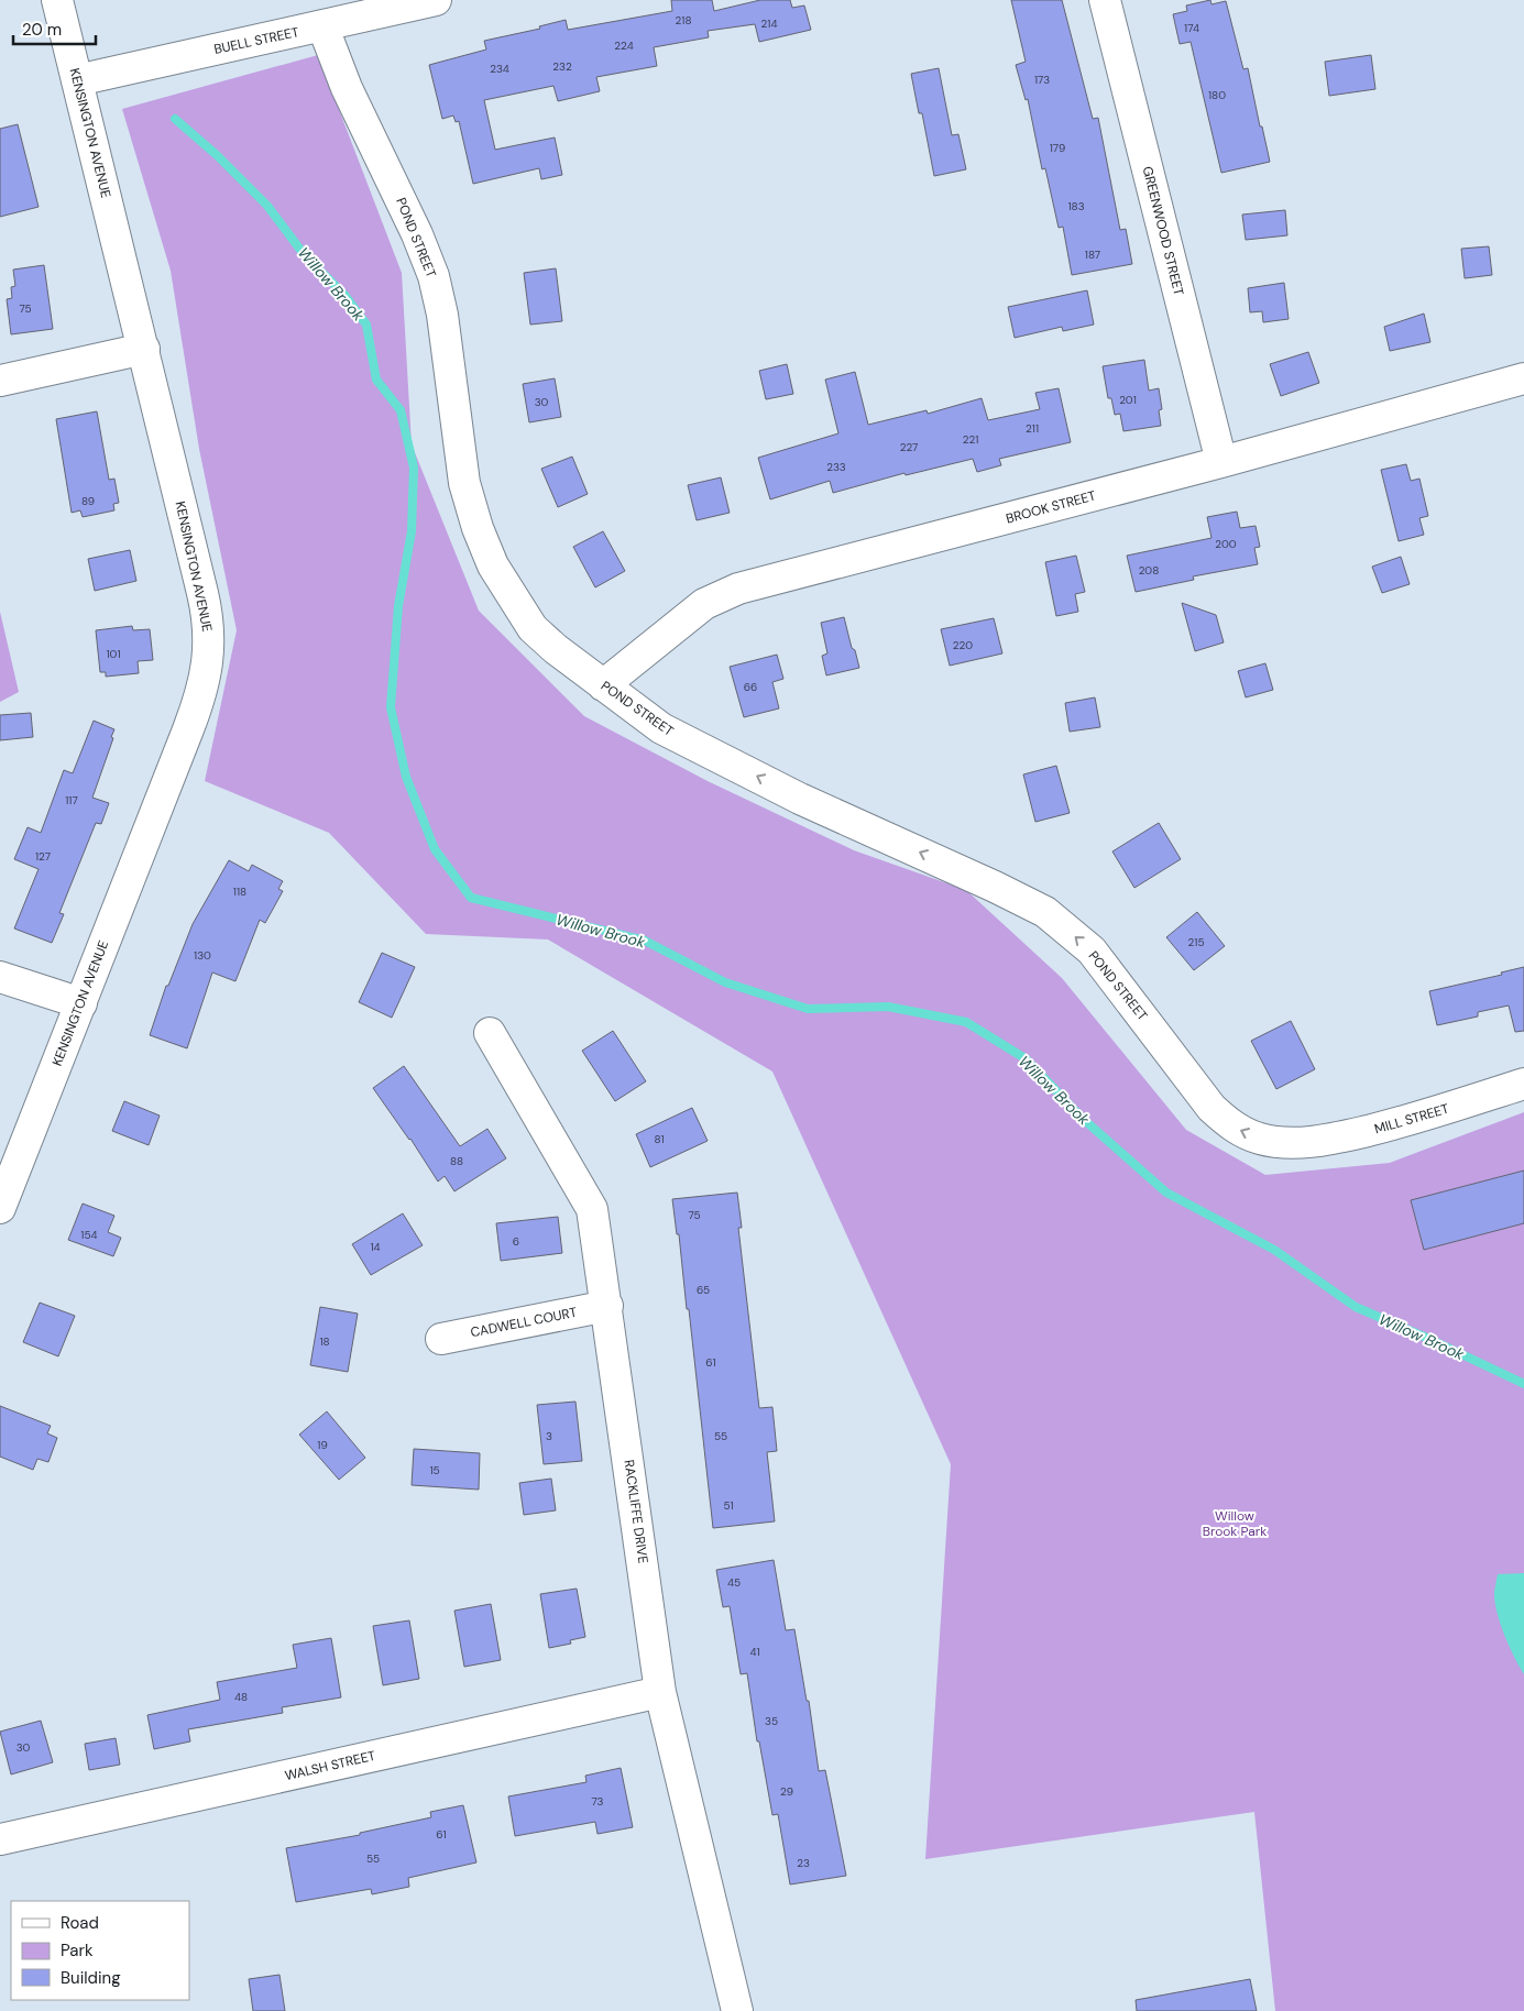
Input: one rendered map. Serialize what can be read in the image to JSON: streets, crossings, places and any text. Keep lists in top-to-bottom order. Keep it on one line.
{"streets":{"street":["BUELL STREET","KENSINGTON AVENUE","GREENWOOD STREET","POND STREET","BROOK STREET","MILL STREET","CADWELL COURT","RACKLIFFE DRIVE","WALSH STREET"]},"crossings":[["BUELL STREET","KENSINGTON AVENUE"],["BUELL STREET","POND STREET"],["GREENWOOD STREET","BROOK STREET"],["POND STREET","BROOK STREET"],["POND STREET","MILL STREET"],["CADWELL COURT","RACKLIFFE DRIVE"],["RACKLIFFE DRIVE","WALSH STREET"]],"one_way":["POND STREET"],"water":["Willow Brook"],"parks":["Willow Brook Park"],"house_numbers":["218","214","174","224","232","234","173","180","179","183","187","75","201","30","211","221","227","233","89","200","208","220","101","66","117","127","118","215","130","81","88","75","154","6","14","65","18","61","3","55","19","15","51","45","41","48","35","30","29","73","61","55","23"],"legend":["Road","Park","Building"],"scale_bar":"20 m"}
